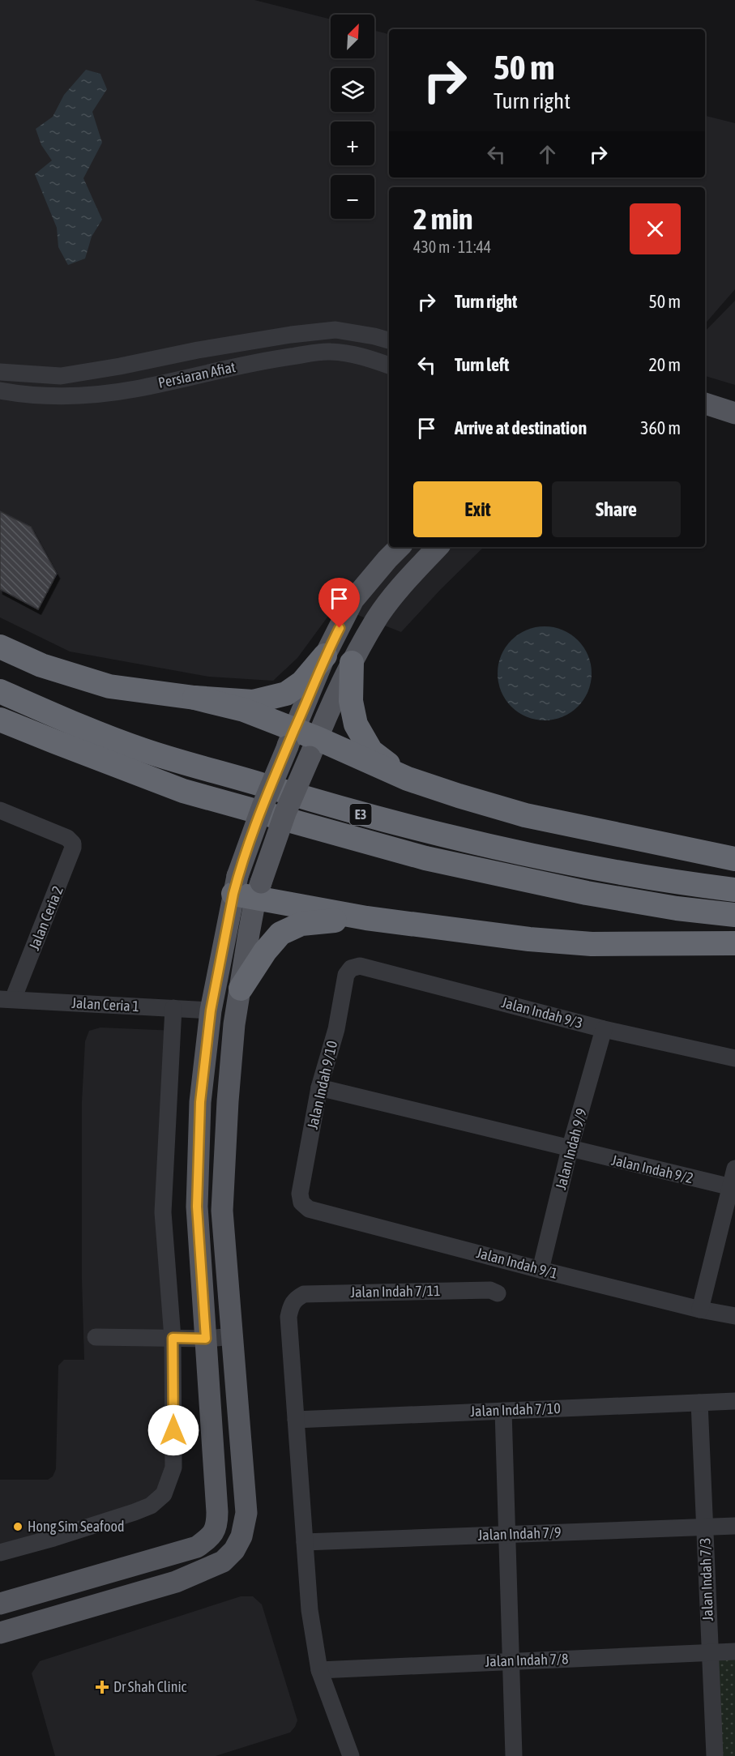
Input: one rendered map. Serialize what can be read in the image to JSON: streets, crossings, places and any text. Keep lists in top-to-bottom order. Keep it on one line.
{"streets":{"highway":["E3"],"street":["Persiaran Afiat","Jalan Ceria 2","Jalan Ceria 1","Jalan Indah 9/3","Jalan Indah 9/10","Jalan Indah 9/9","Jalan Indah 9/2","Jalan Indah 9/1","Jalan Indah 7/11","Jalan Indah 7/10","Jalan Indah 7/9","Jalan Indah 7/3","Jalan Indah 7/8"]},"crossings":[["Jalan Ceria 2","Jalan Ceria 1"],["Jalan Indah 9/3","Jalan Indah 9/10"],["Jalan Indah 9/3","Jalan Indah 9/9"],["Jalan Indah 9/10","Jalan Indah 9/2"],["Jalan Indah 9/10","Jalan Indah 9/1"],["Jalan Indah 9/9","Jalan Indah 9/2"],["Jalan Indah 9/9","Jalan Indah 9/1"],["Jalan Indah 7/11","Jalan Indah 7/10"],["Jalan Indah 7/10","Jalan Indah 7/3"],["Jalan Indah 7/9","Jalan Indah 7/3"],["Jalan Indah 7/3","Jalan Indah 7/8"]],"places":{"other":["Hong Sim Seafood"],"health":["Dr Shah Clinic"]},"north":"top right","page":{"map_buttons":["+","−"],"turn":["50 m","Turn right"],"heading":["2 min","430 m · 11:44"],"list":[{"name":"Turn right","value":"50 m"},{"name":"Turn left","value":"20 m"},{"name":"Arrive at destination","value":"360 m"}],"buttons":["Exit","Share"]}}
